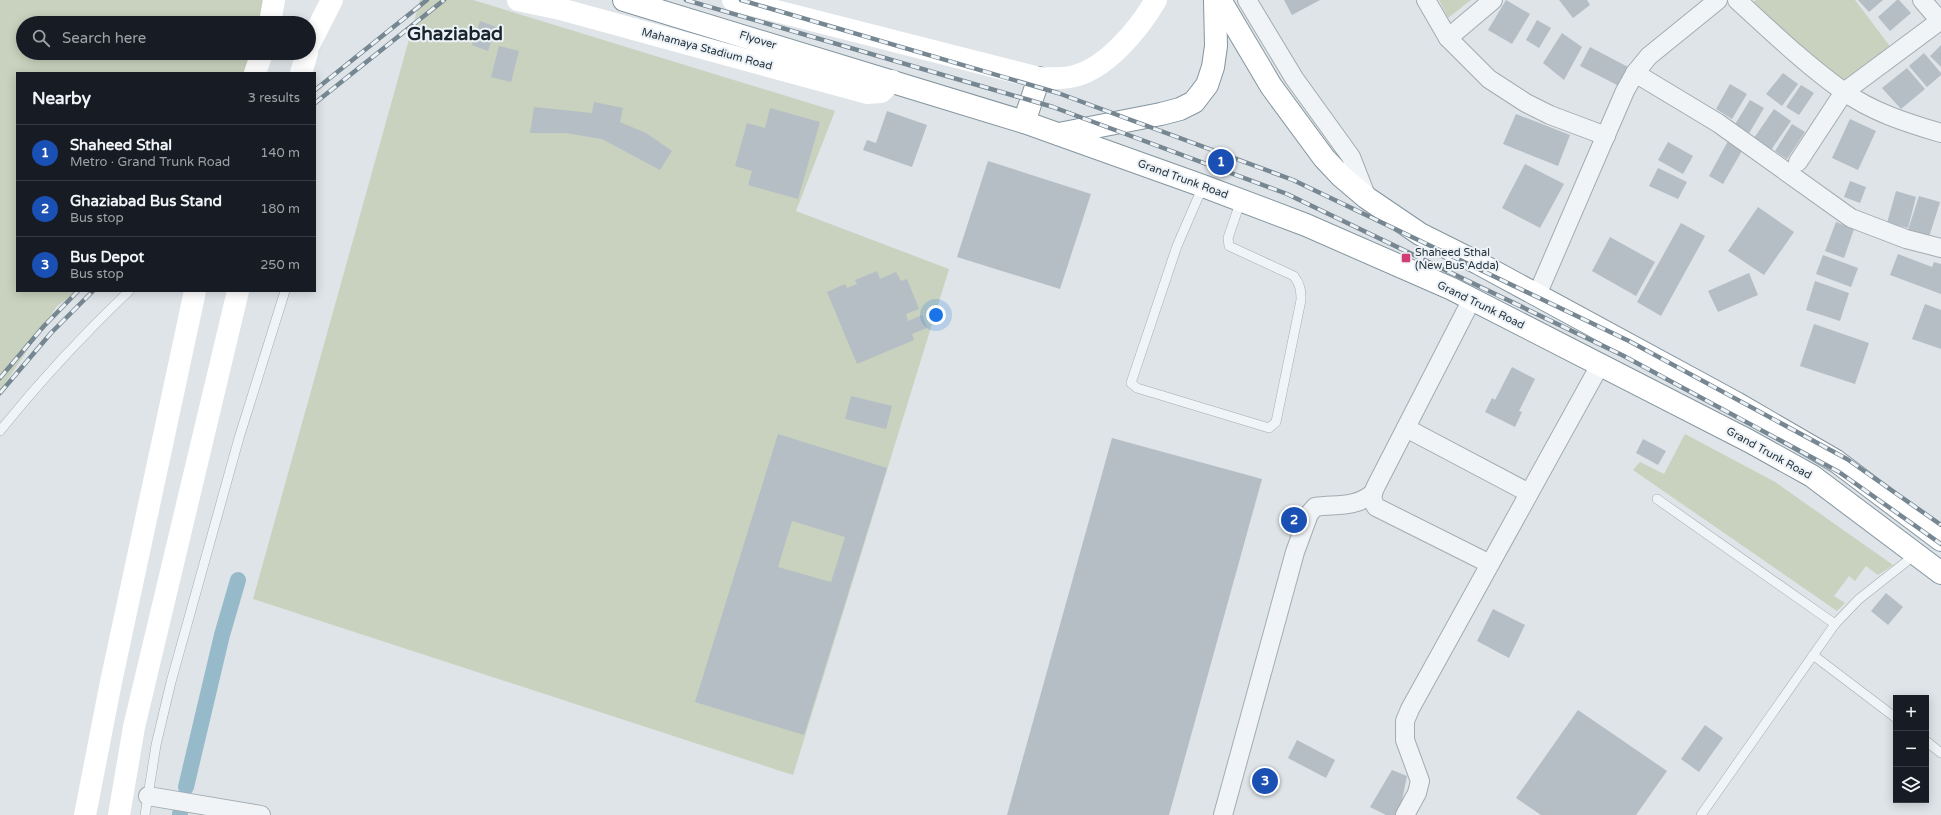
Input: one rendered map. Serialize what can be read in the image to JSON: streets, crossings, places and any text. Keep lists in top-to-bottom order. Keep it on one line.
{"streets":{"main road":["Flyover","Mahamaya Stadium Road","Grand Trunk Road"]},"crossings":[["Flyover","Mahamaya Stadium Road"],["Flyover","Grand Trunk Road"],["Mahamaya Stadium Road","Grand Trunk Road"]],"districts":["Ghaziabad"],"places":{"transit":["Shaheed Sthal (New Bus Adda)"]},"page":{"search":"Search here","heading":["Nearby","3 results"],"list":[{"mark":"1","name":"Shaheed Sthal","note":"Metro · Grand Trunk Road","value":"140 m"},{"mark":"2","name":"Ghaziabad Bus Stand","note":"Bus stop","value":"180 m"},{"mark":"3","name":"Bus Depot","note":"Bus stop","value":"250 m"}],"pins":["1","2","3"],"map_buttons":["+","−"]}}
